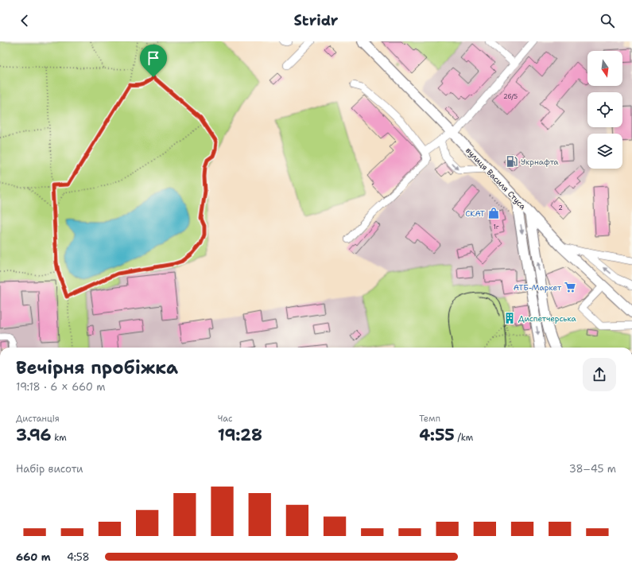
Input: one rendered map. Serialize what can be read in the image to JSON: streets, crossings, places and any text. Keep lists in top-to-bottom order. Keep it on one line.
{"streets":{"main road":["вулиця Василя Стуса"]},"places":{"fuel station":["Укрнафта"],"shop":["СКАТ"],"supermarket":["АТБ-Маркет"],"building":["Диспетчерська"]},"house_numbers":["2б/5","2","1г"],"north":"bottom","page":{"header":"Stridr","heading":["Вечірня пробіжка","19:18 · 6 × 660 m"],"stats":[["Дистанція","3.96 km"],["Час","19:28"],["Темп","4:55 /km"]],"chart":["Набір висоти","38–45 m"],"list":[{"name":"660 m","note":"4:58"}]}}
